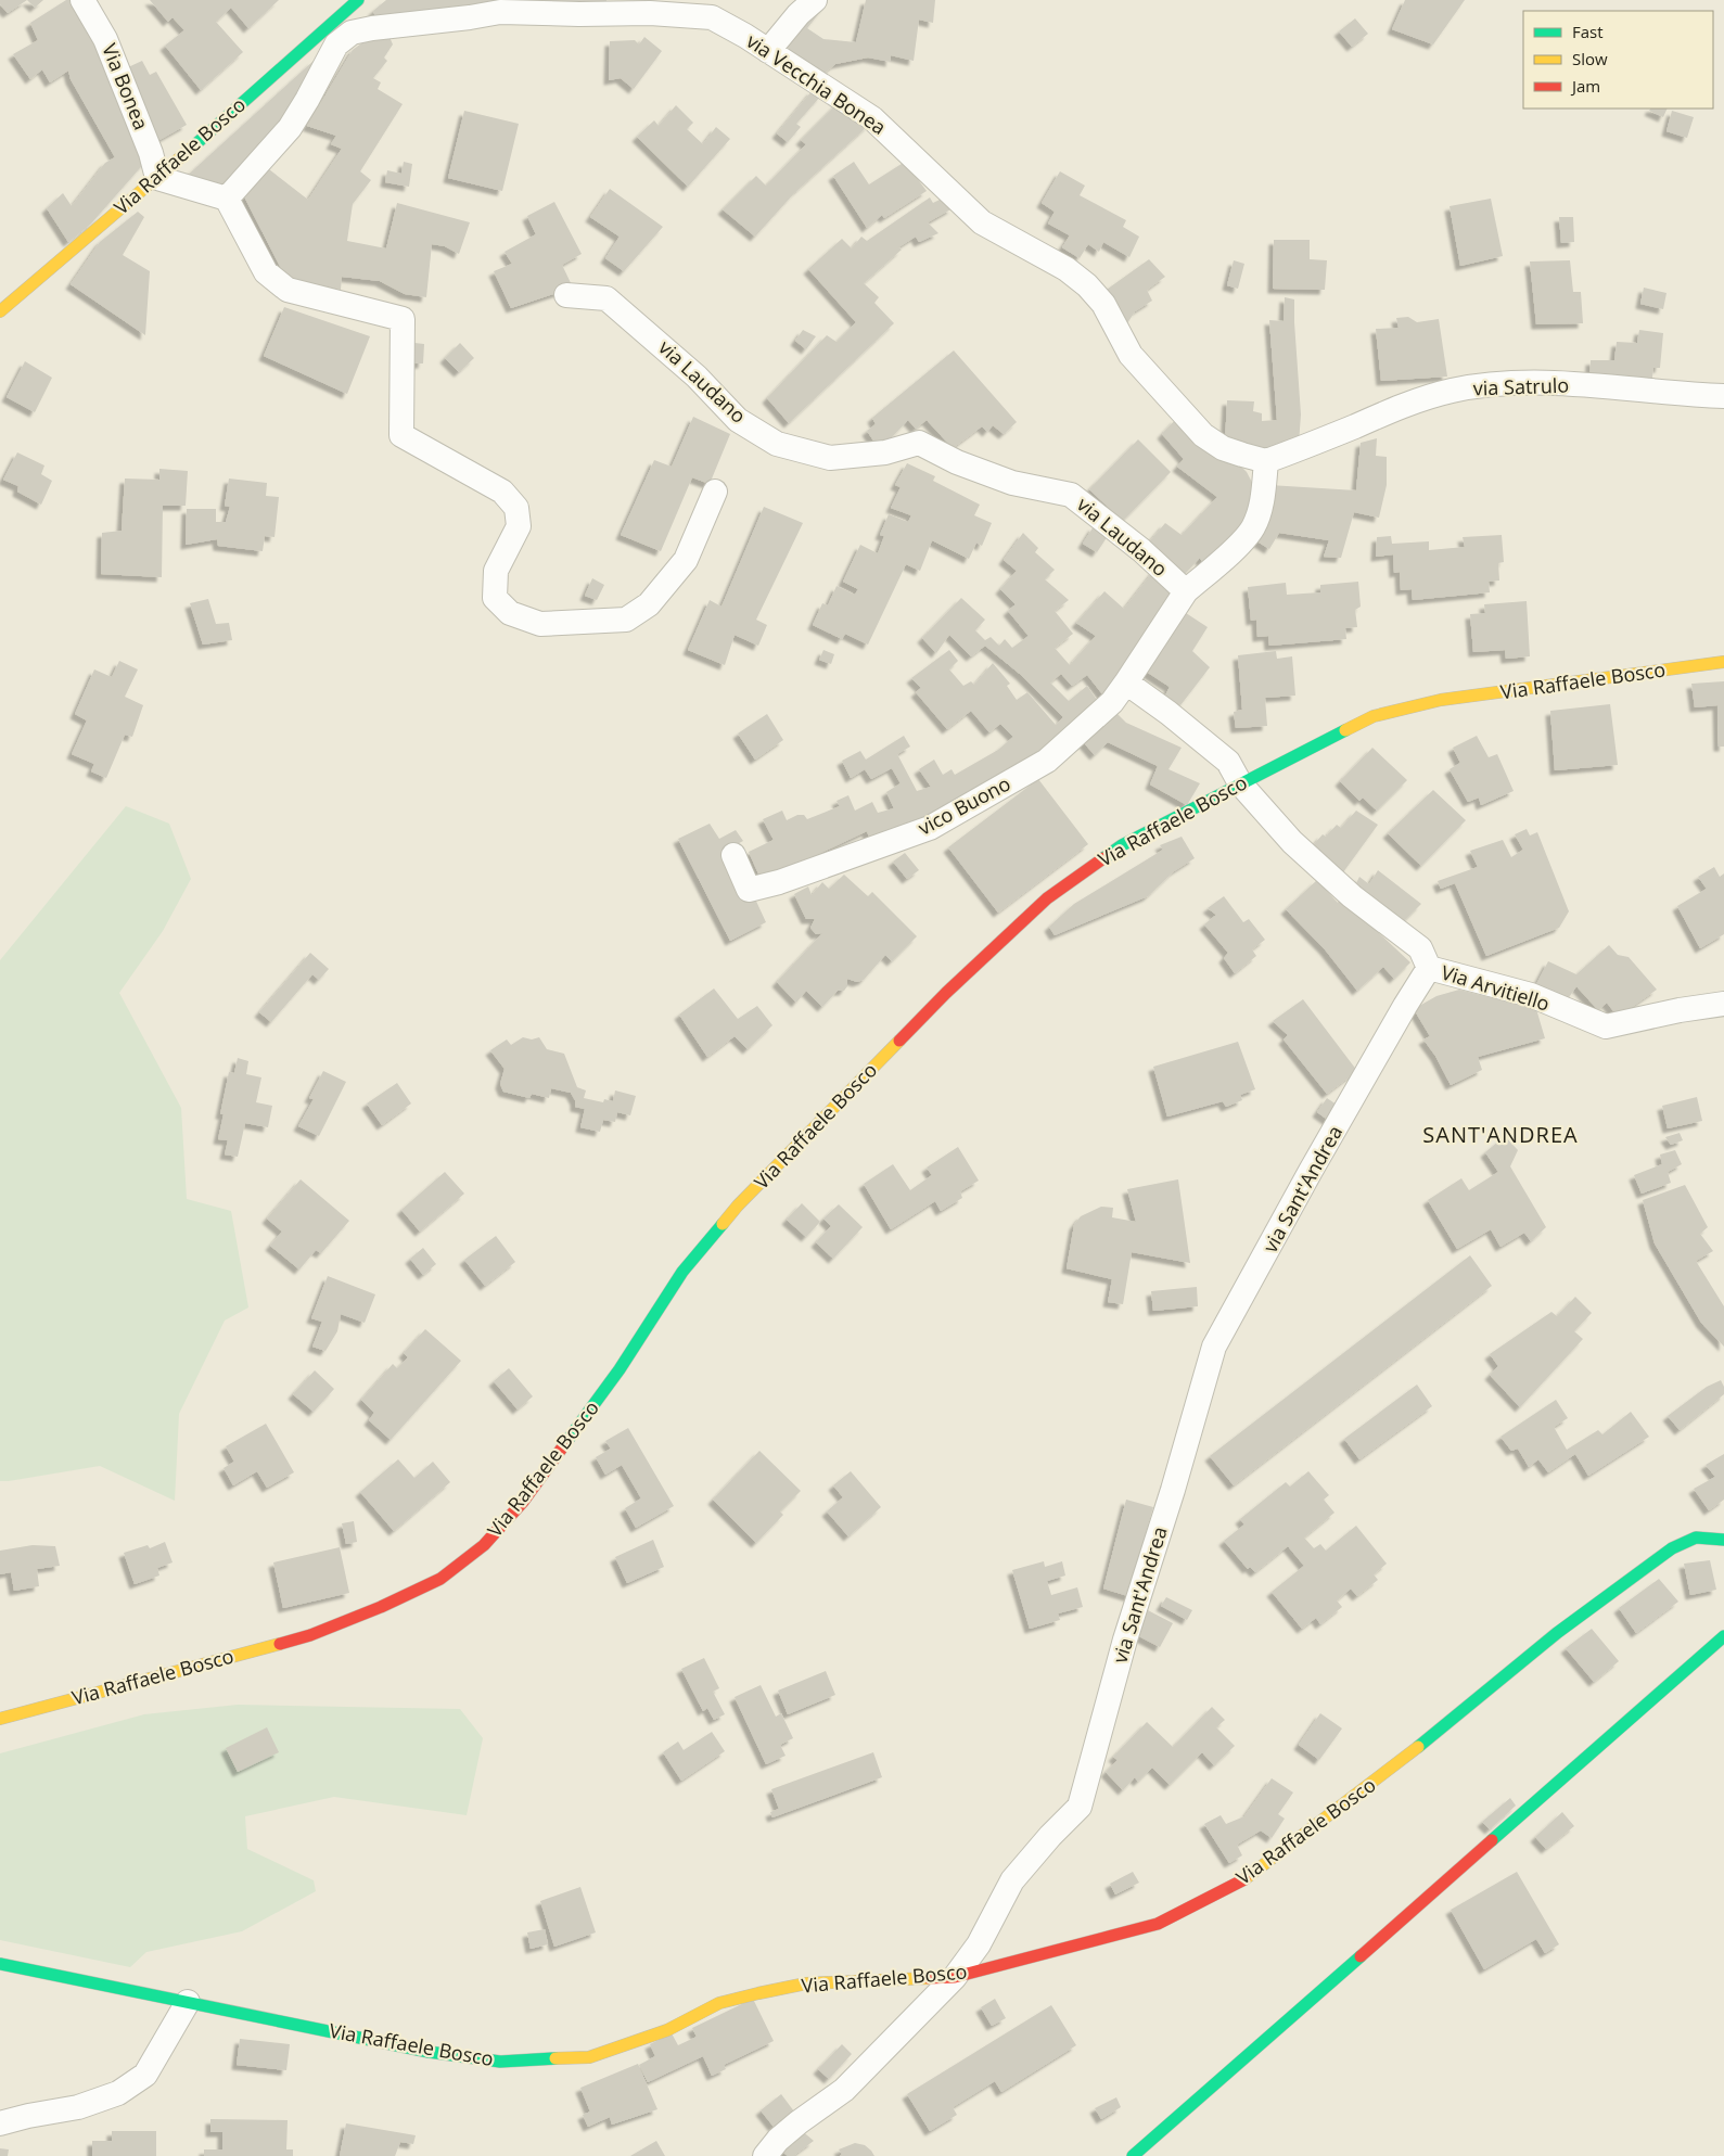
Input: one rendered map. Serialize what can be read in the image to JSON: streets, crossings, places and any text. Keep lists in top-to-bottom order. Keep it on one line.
{"streets":{"street":["via Vecchia Bonea","Via Bonea","Via Raffaele Bosco","via Laudano","via Satrulo","vico Buono","Via Arvitiello","via Sant'Andrea"]},"crossings":[["via Vecchia Bonea","via Satrulo"],["Via Bonea","Via Raffaele Bosco"],["Via Raffaele Bosco","Via Arvitiello"],["Via Raffaele Bosco","via Sant'Andrea"],["Via Arvitiello","via Sant'Andrea"]],"districts":["SANT'ANDREA"],"legend":["Fast","Slow","Jam"]}
